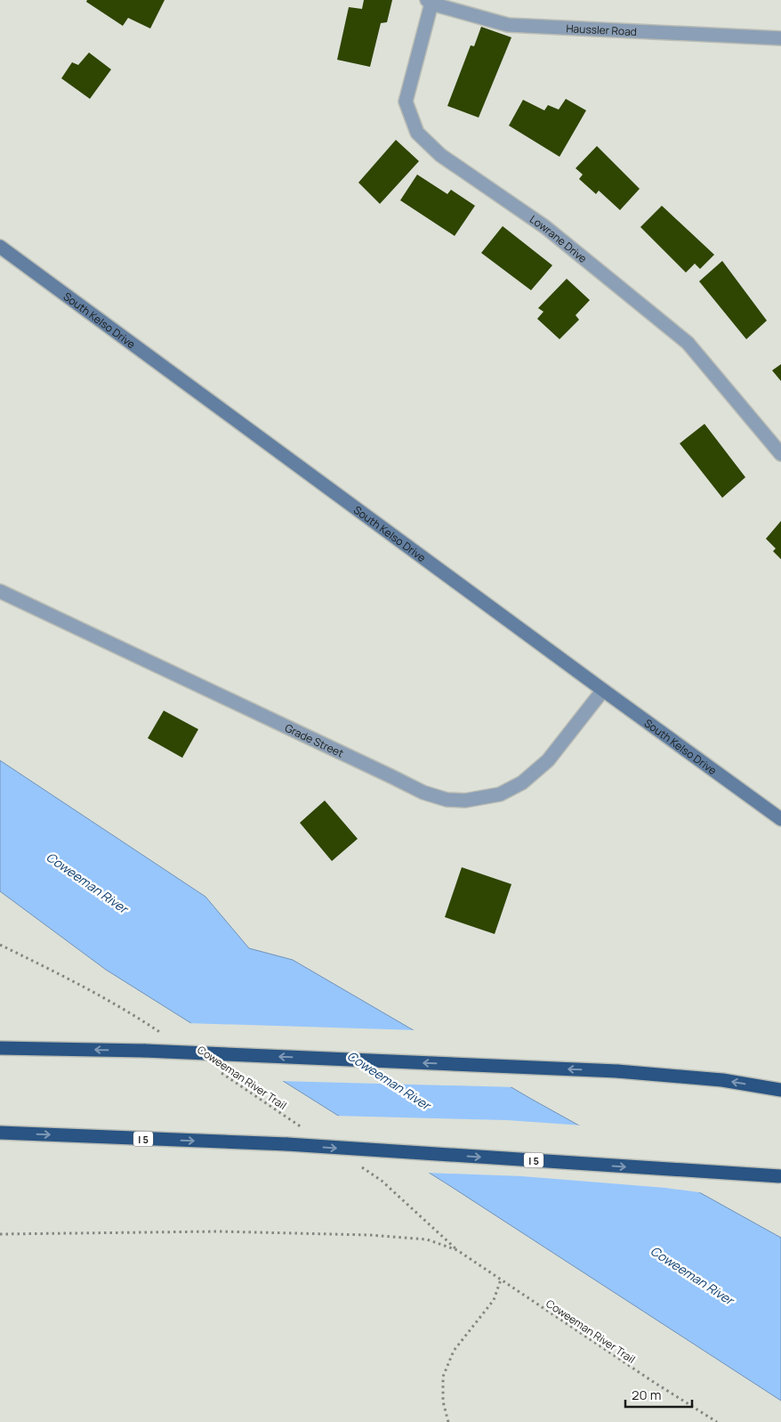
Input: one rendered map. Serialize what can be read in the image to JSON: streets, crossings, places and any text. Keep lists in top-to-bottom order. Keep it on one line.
{"streets":{"highway":["I 5"],"main road":["South Kelso Drive"],"street":["Haussler Road","Lowrane Drive","Grade Street"],"path":["Coweeman River Trail"]},"crossings":[["Haussler Road","Lowrane Drive"],["South Kelso Drive","Grade Street"]],"water":["Coweeman River"],"scale_bar":"20 m"}
